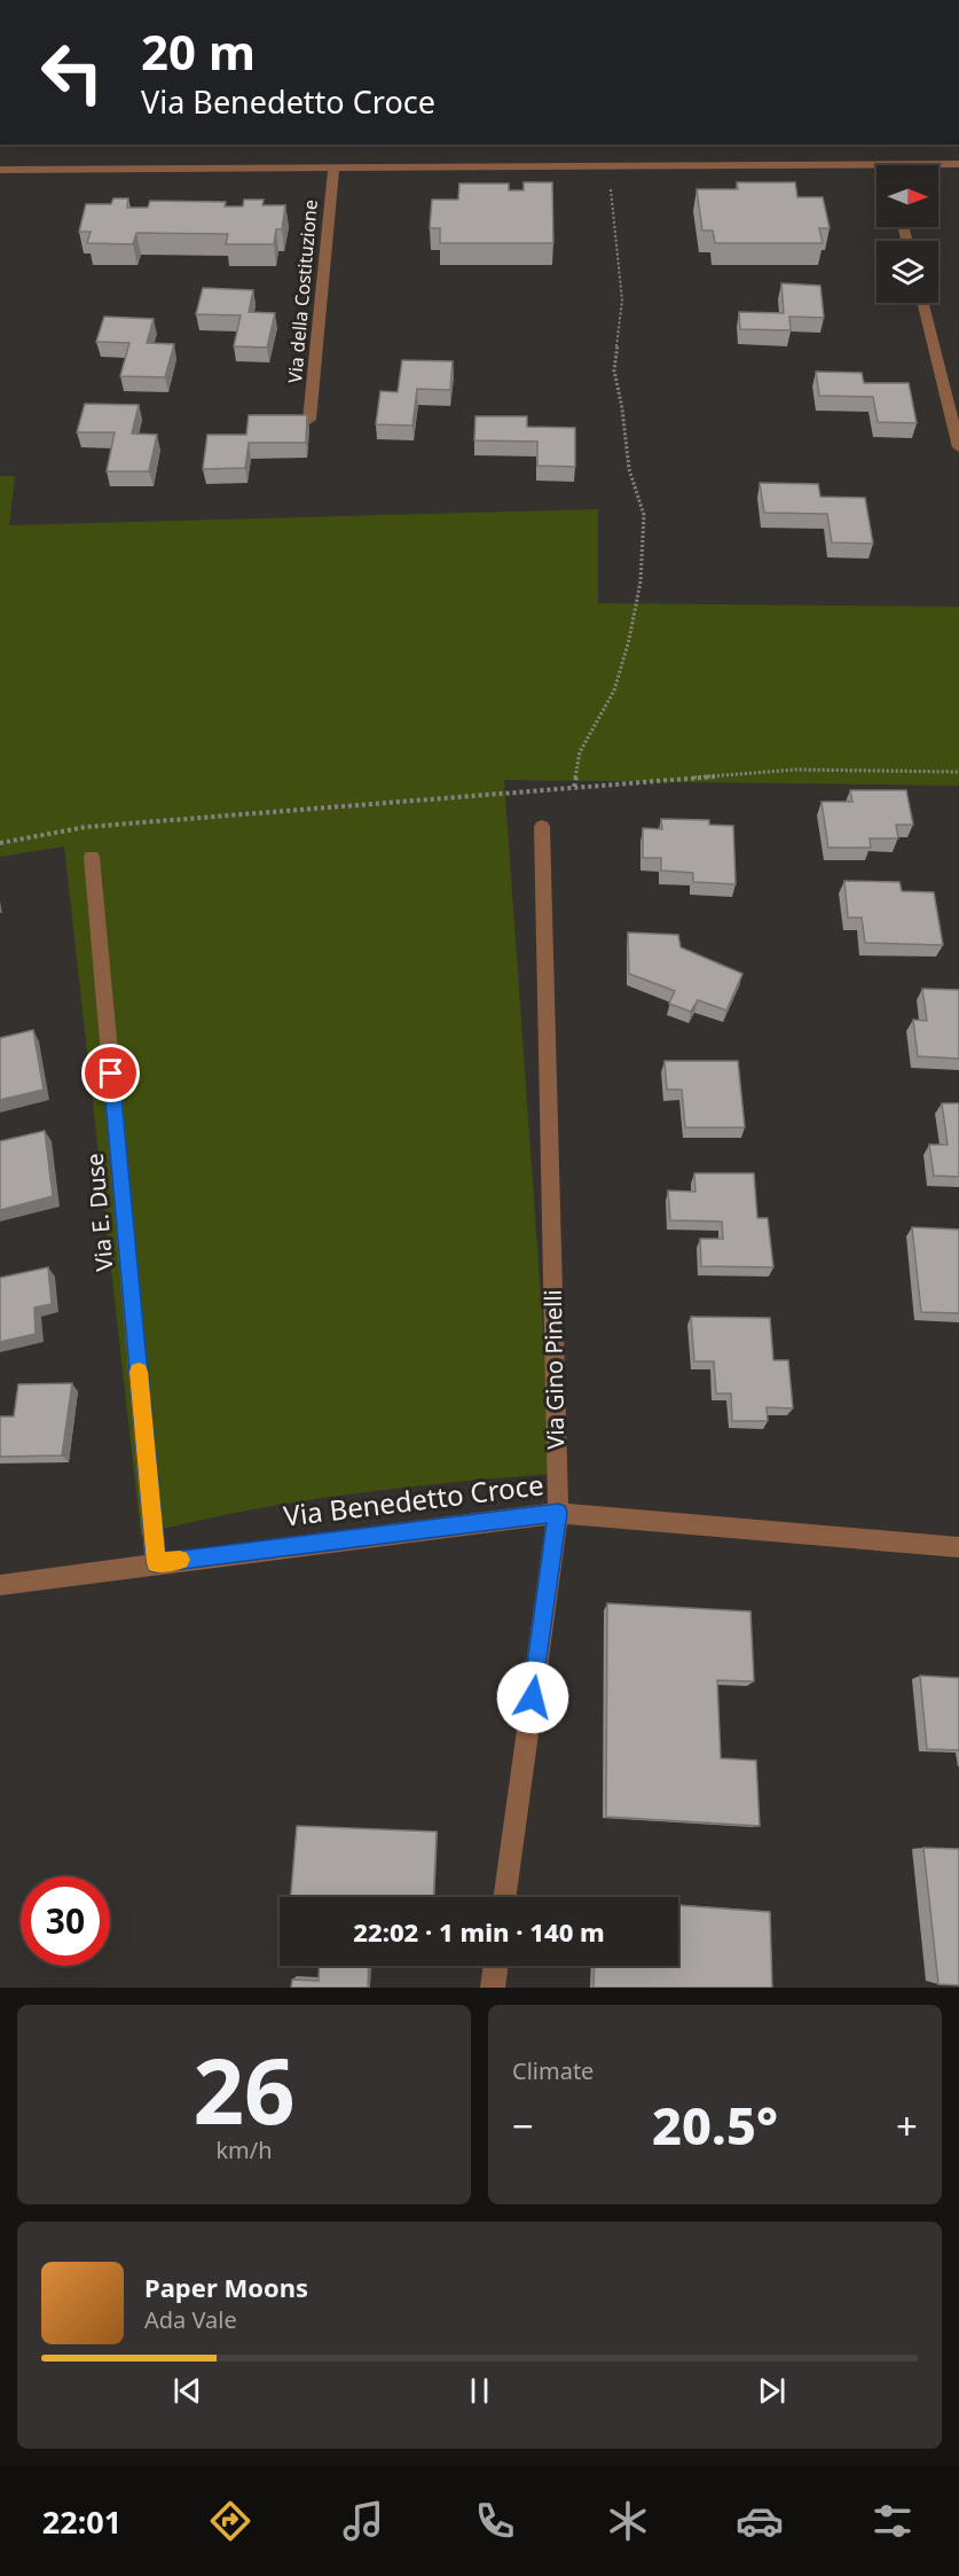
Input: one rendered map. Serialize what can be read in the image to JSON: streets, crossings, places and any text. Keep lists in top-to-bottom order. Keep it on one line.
{"streets":{"street":["Via della Costituzione","Via E. Duse","Via Gino Pinelli","Via Benedetto Croce"]},"crossings":[["Via E. Duse","Via Benedetto Croce"],["Via Gino Pinelli","Via Benedetto Croce"]],"north":"right","page":{"turn":["20 m","Via Benedetto Croce"],"limit":"30","trip":"22:02 · 1 min · 140 m","tile":[["26","km/h"],"Climate"],"heat":["−","20.5°","+"],"song":["Paper Moons","Ada Vale"],"tabs":"22:01"}}
